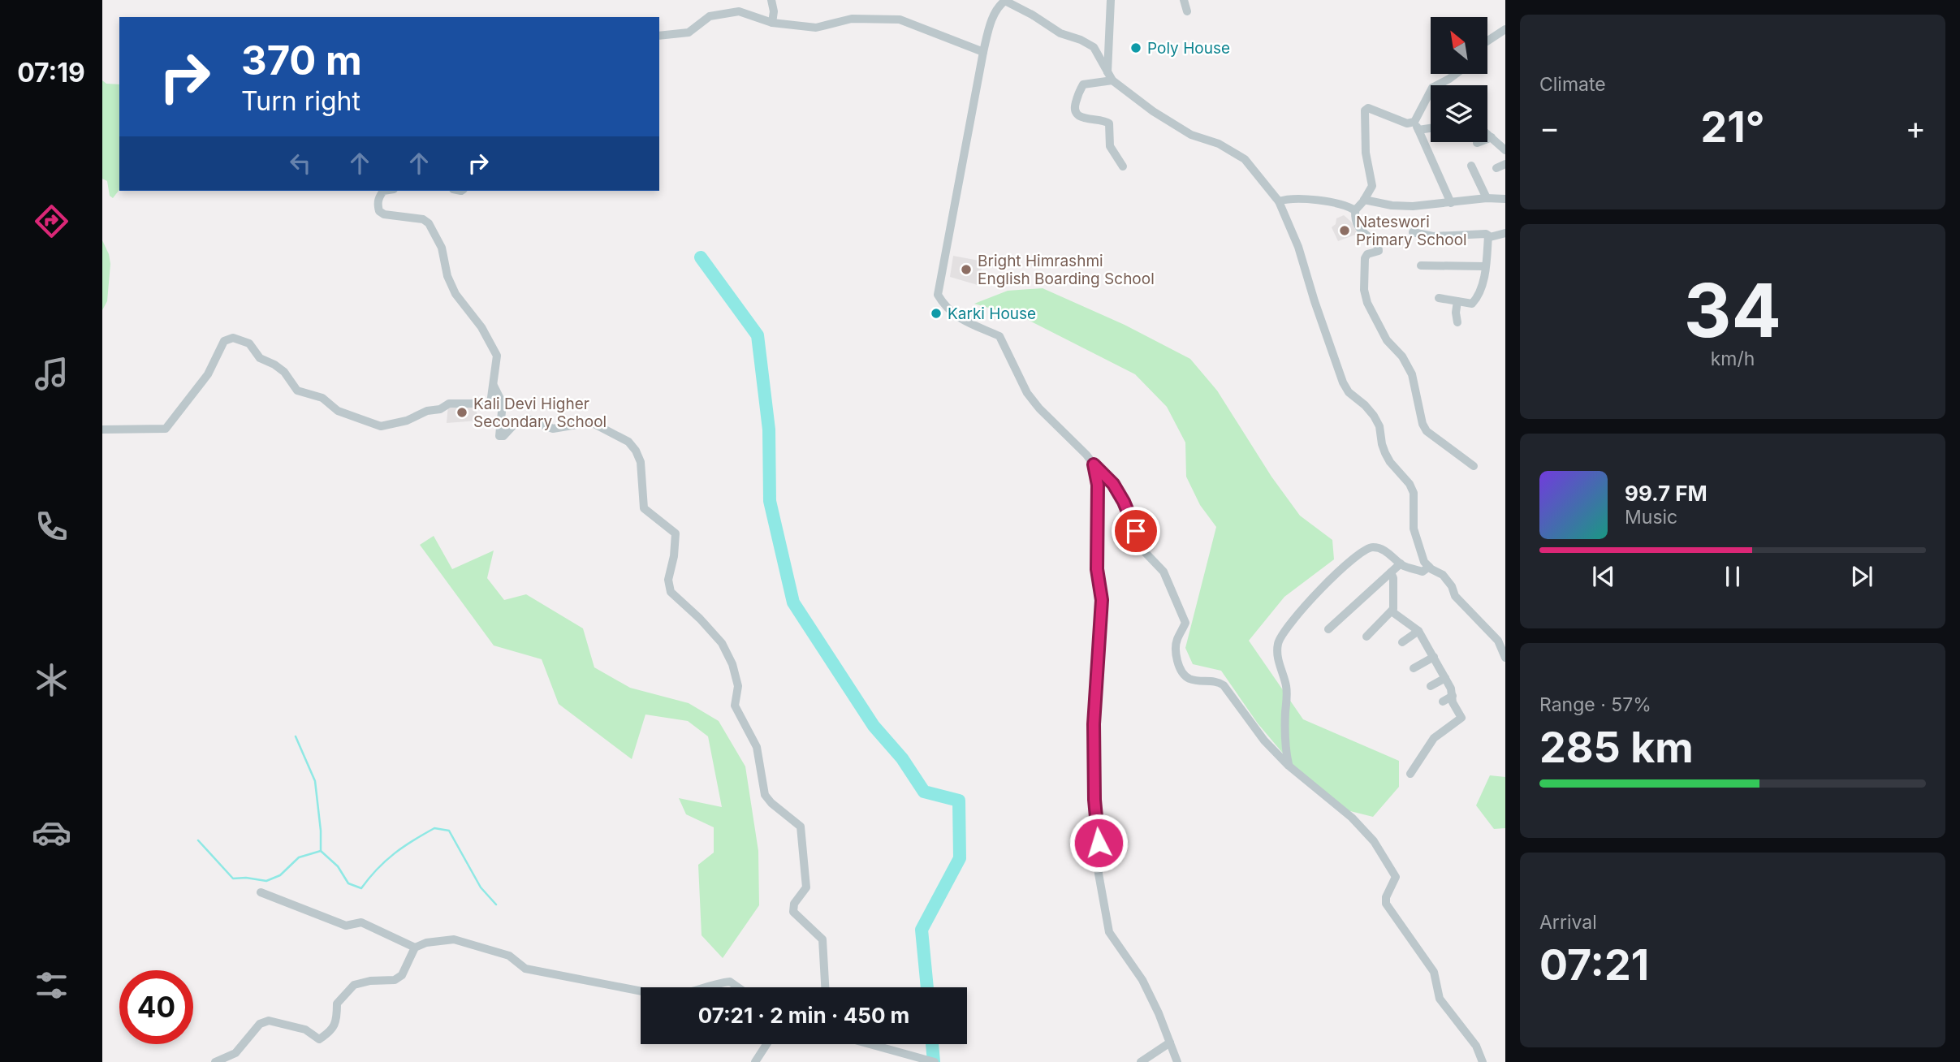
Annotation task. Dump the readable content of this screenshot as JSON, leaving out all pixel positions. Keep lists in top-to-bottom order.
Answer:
{
  "places": [
    "Poly House",
    "Nateswori Primary School",
    "Bright Himrashmi English Boarding School",
    "Karki House",
    "Kali Devi Higher Secondary School"
  ],
  "north": "top left",
  "page": {
    "tabs": "07:19",
    "tile": [
      "Climate",
      ["34", "km/h"],
      ["Range · 57%", "285 km"],
      ["Arrival", "07:21"]
    ],
    "turn": ["370 m", "Turn right"],
    "heat": ["−", "21°", "+"],
    "song": ["99.7 FM", "Music"],
    "limit": "40",
    "trip": "07:21 · 2 min · 450 m"
  }
}
